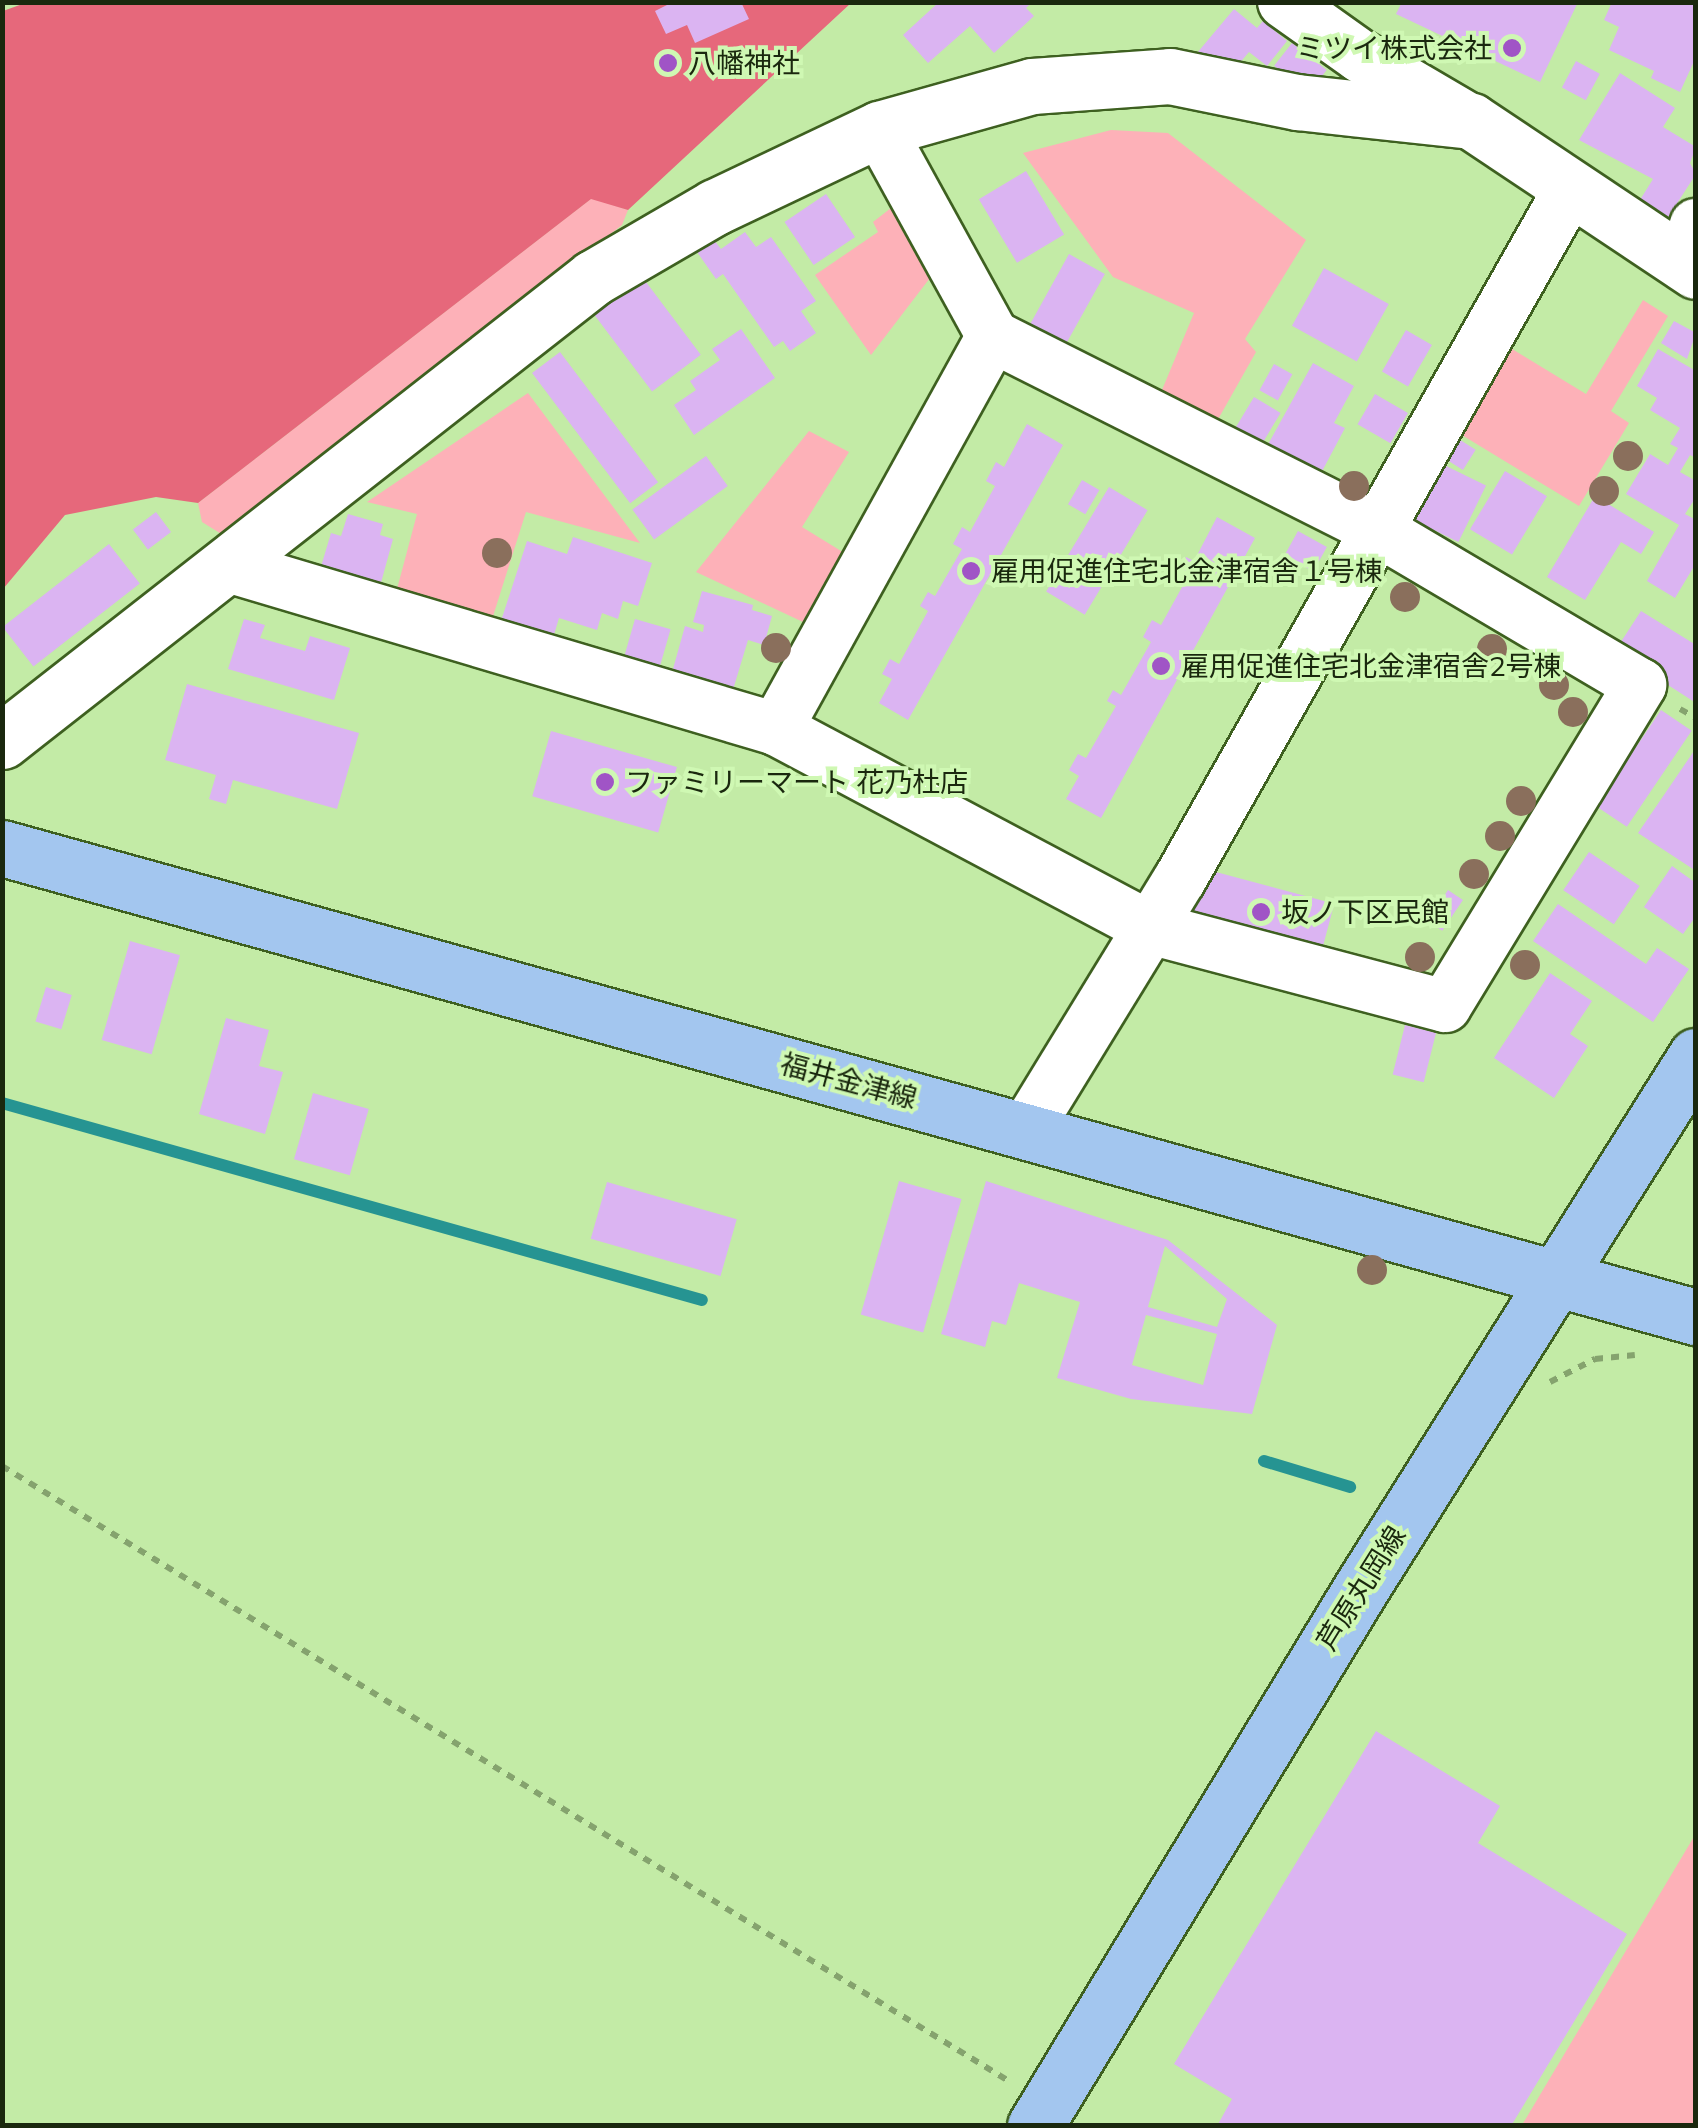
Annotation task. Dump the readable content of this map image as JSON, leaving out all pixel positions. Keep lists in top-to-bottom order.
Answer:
{
  "streets": {
    "main road": ["福井金津線", "芦原丸岡線"]
  },
  "crossings": [
    ["福井金津線", "芦原丸岡線"]
  ],
  "places": [
    "ミツイ株式会社",
    "八幡神社",
    "雇用促進住宅北金津宿舎１号棟",
    "雇用促進住宅北金津宿舎2号棟",
    "ファミリーマート 花乃杜店",
    "坂ノ下区民館"
  ]
}
